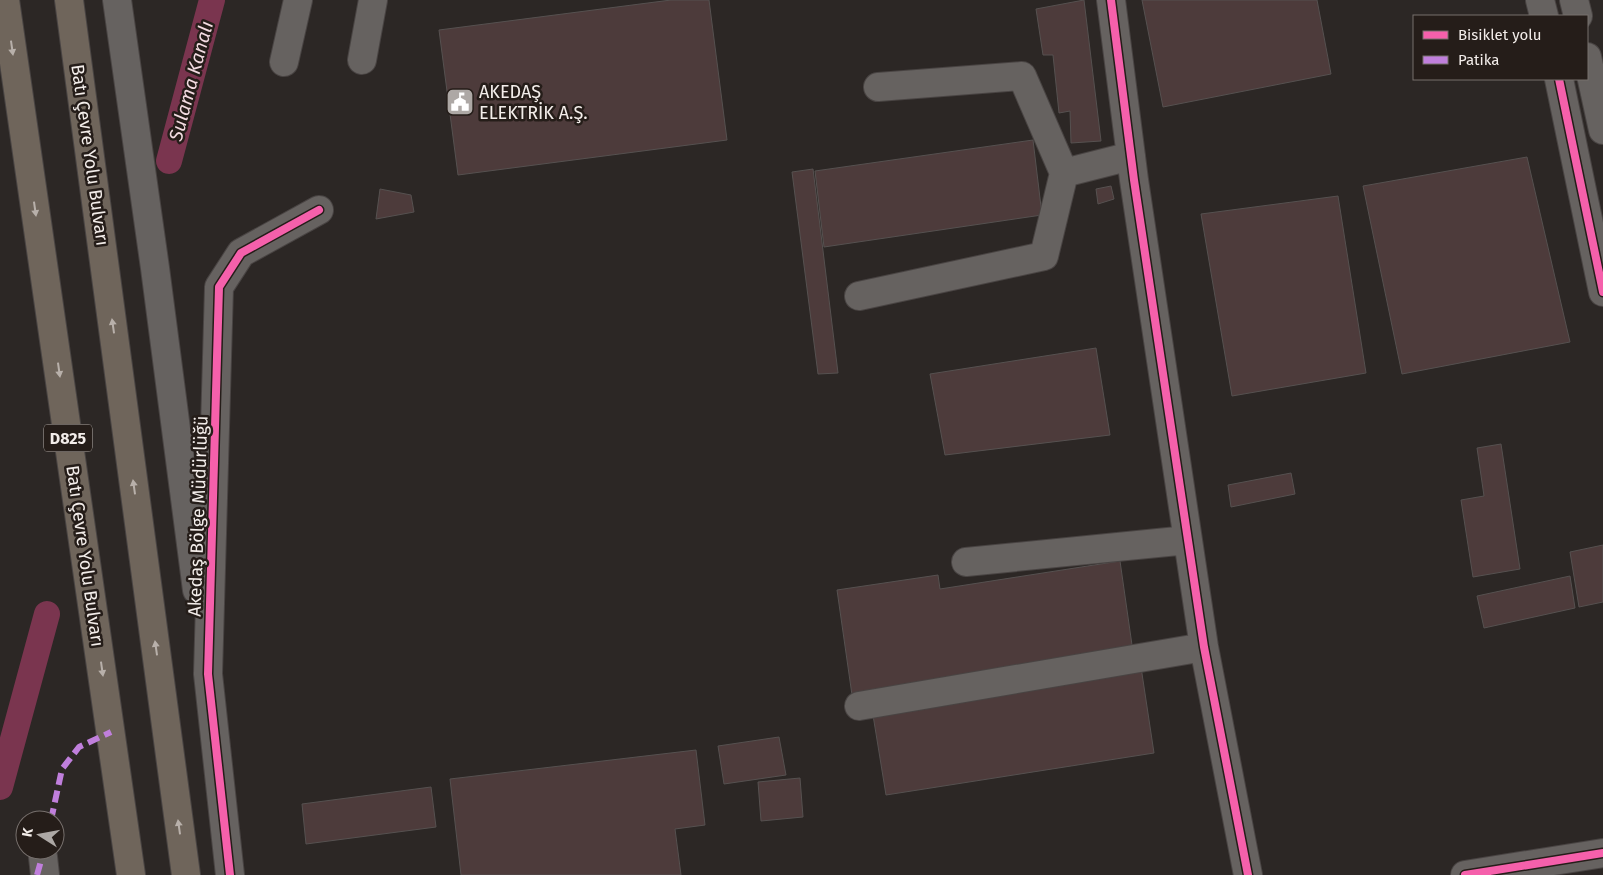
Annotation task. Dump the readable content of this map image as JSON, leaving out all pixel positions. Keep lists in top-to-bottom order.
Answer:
{
  "streets": {
    "highway": ["Batı Çevre Yolu Bulvarı", "D825"],
    "street": ["Akedaş Bölge Müdürlüğü"]
  },
  "water": ["Sulama Kanalı"],
  "places": {
    "public building": ["AKEDAŞ ELEKTRİK A.Ş."]
  },
  "legend": ["Bisiklet yolu", "Patika"],
  "north": "left"
}
